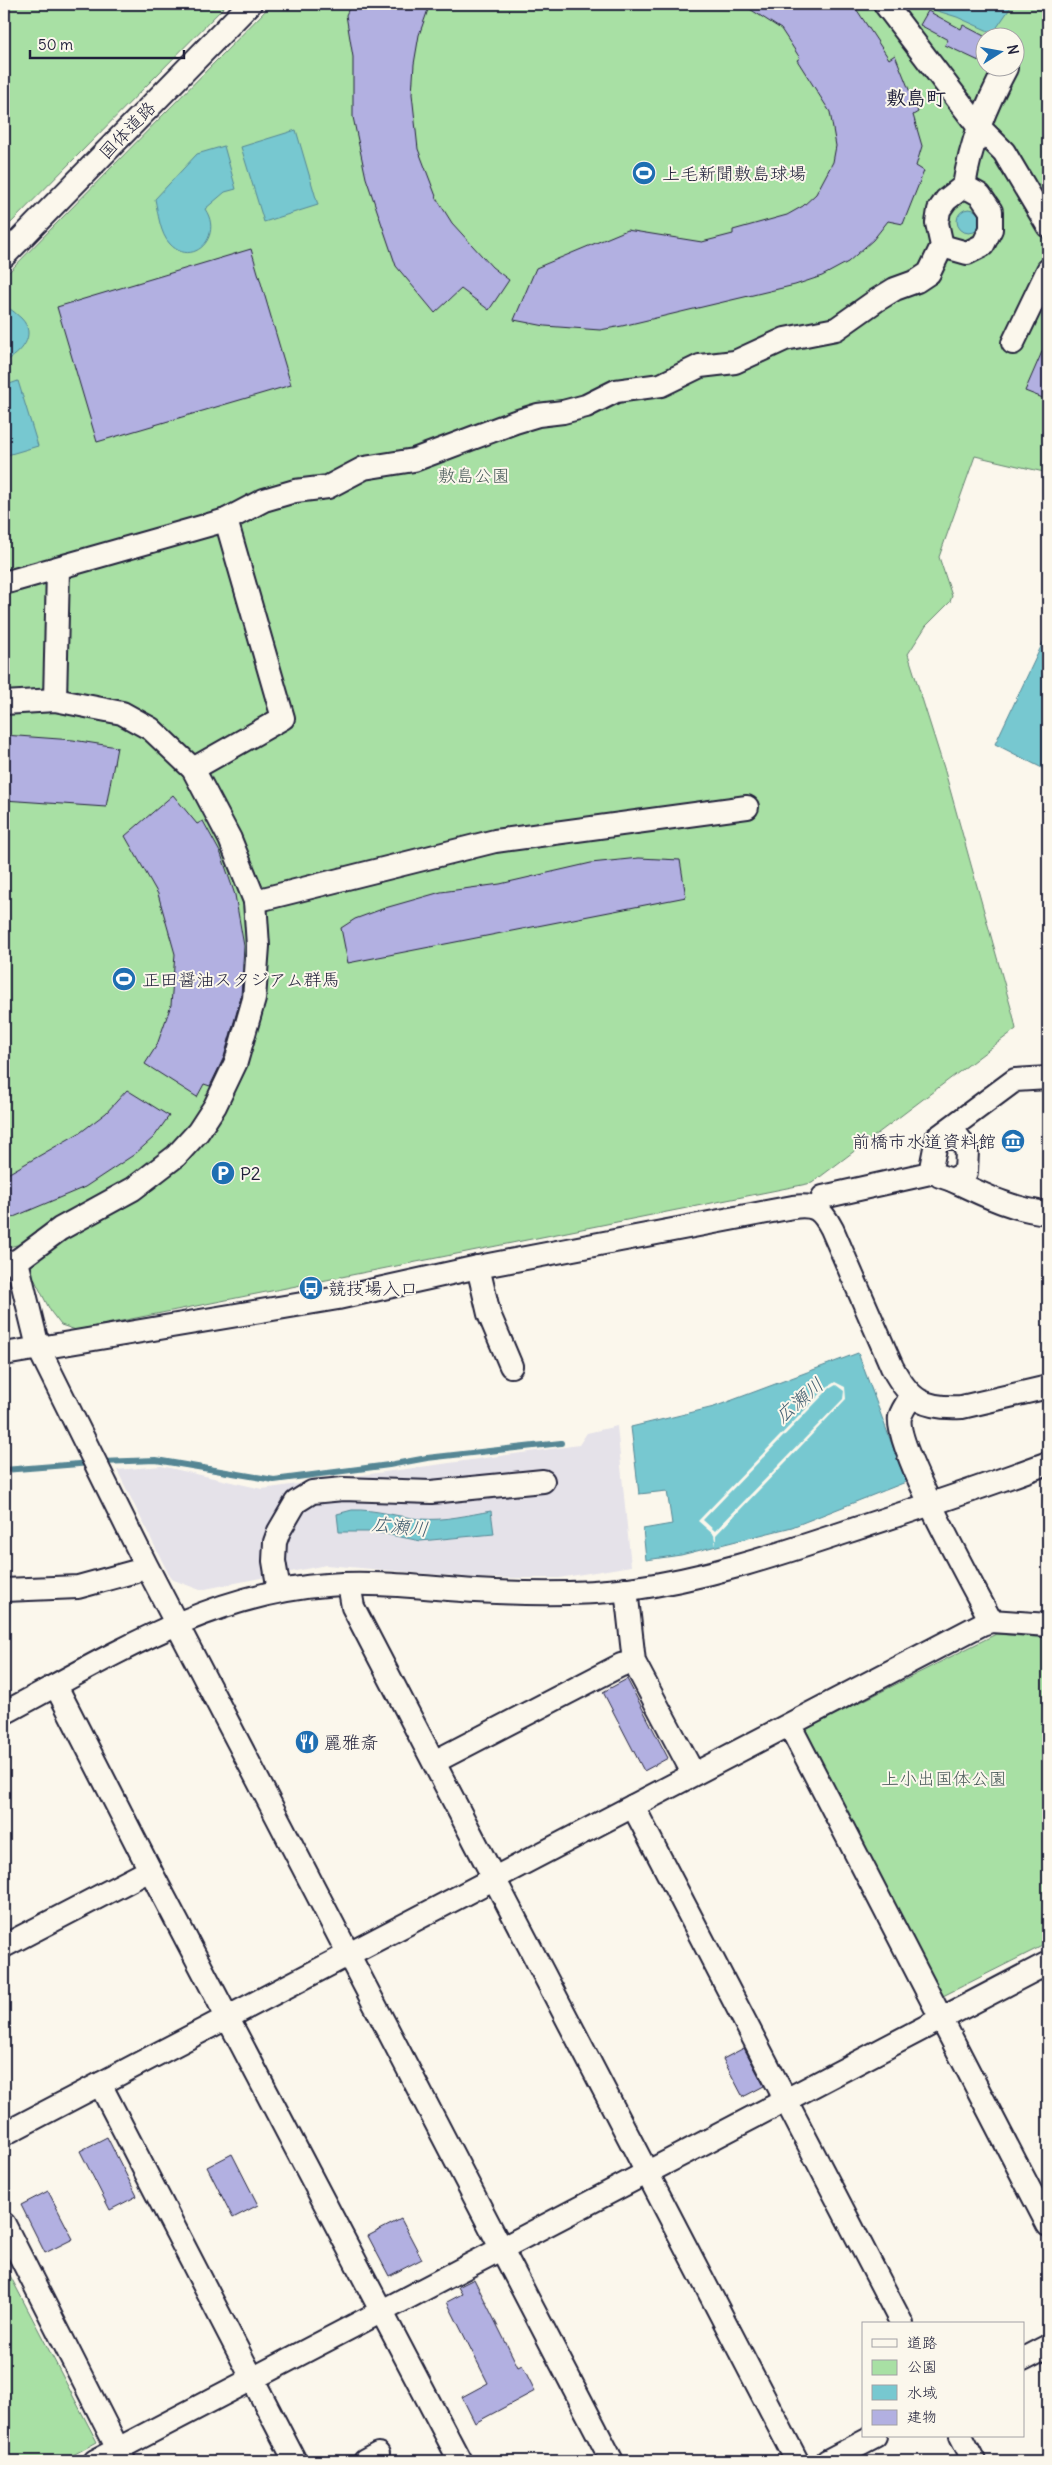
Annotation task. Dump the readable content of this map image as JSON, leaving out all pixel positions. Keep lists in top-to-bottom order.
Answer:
{
  "streets": {
    "street": ["国体道路"]
  },
  "districts": ["敷島町"],
  "water": ["広瀬川"],
  "parks": ["敷島公園", "上小出国体公園"],
  "places": {
    "sports": ["上毛新聞敷島球場", "正田醤油スタジアム群馬"],
    "museum": ["前橋市水道資料館"],
    "parking": ["P2"],
    "bus stop": ["競技場入口"],
    "restaurant": ["麗雅斎"]
  },
  "legend": [
    "道路",
    "公園",
    "水域",
    "建物"
  ],
  "scale_bar": "50 m",
  "north": "right"
}
